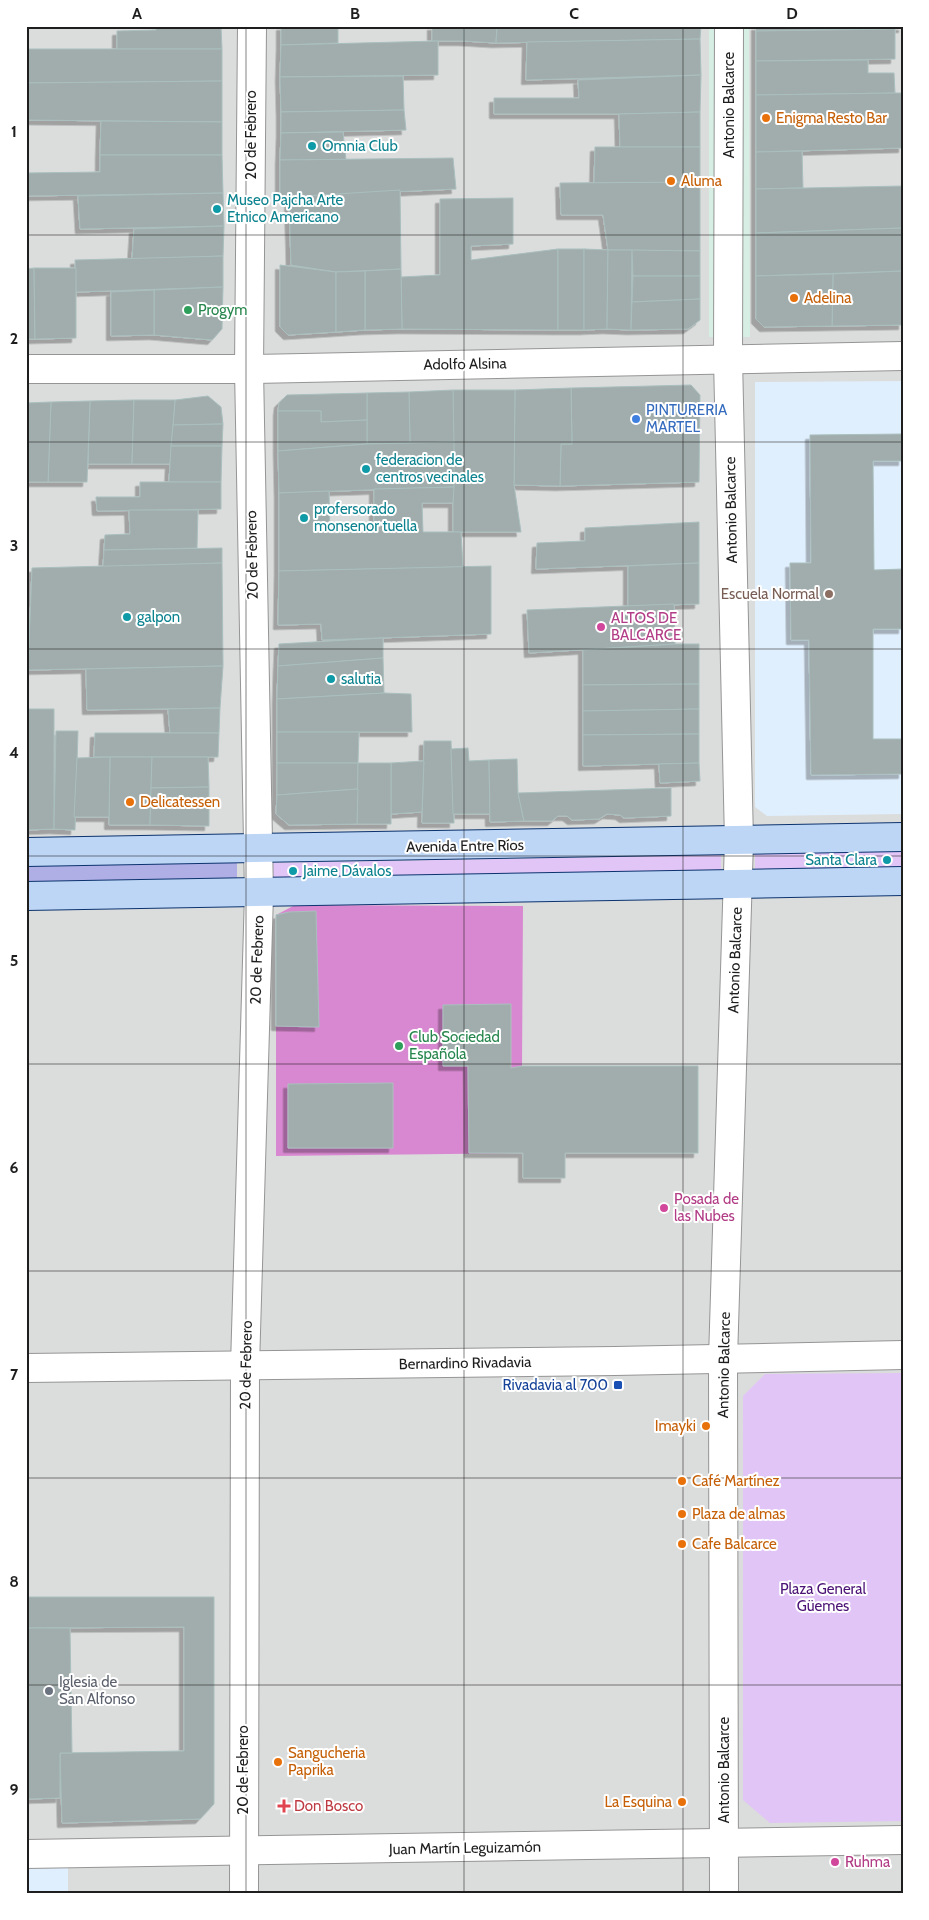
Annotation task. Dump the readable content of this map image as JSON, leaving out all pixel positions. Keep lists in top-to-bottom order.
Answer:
{
  "streets": {
    "main road": ["Avenida Entre Ríos"],
    "street": [
      "Antonio Balcarce",
      "20 de Febrero",
      "Adolfo Alsina",
      "Bernardino Rivadavia",
      "Juan Martín Leguizamón"
    ]
  },
  "crossings": [
    ["Antonio Balcarce", "Adolfo Alsina"],
    ["Antonio Balcarce", "Avenida Entre Ríos"],
    ["Antonio Balcarce", "Bernardino Rivadavia"],
    ["Antonio Balcarce", "Juan Martín Leguizamón"],
    ["20 de Febrero", "Adolfo Alsina"],
    ["20 de Febrero", "Avenida Entre Ríos"],
    ["20 de Febrero", "Bernardino Rivadavia"],
    ["20 de Febrero", "Juan Martín Leguizamón"]
  ],
  "parks": ["Plaza General Güemes"],
  "places": {
    "other": [
      "Enigma Resto Bar",
      "Omnia Club",
      "Aluma",
      "Museo Pajcha Arte Etnico Americano",
      "Adelina",
      "Progym",
      "PINTURERIA MARTEL",
      "federacion de centros vecinales",
      "profersorado monsenor tuella",
      "Escuela Normal",
      "galpon",
      "ALTOS DE BALCARCE",
      "salutia",
      "Delicatessen",
      "Santa Clara",
      "Jaime Dávalos",
      "Club Sociedad Española",
      "Posada de las Nubes",
      "Imayki",
      "Café Martínez",
      "Plaza de almas",
      "Cafe Balcarce",
      "Iglesia de San Alfonso",
      "Sangucheria Paprika",
      "La Esquina",
      "Ruhma"
    ],
    "transit": ["Rivadavia al 700"],
    "health": ["Don Bosco"]
  },
  "grid": {
    "columns": [
      "A",
      "B",
      "C",
      "D"
    ],
    "rows": [
      "1",
      "2",
      "3",
      "4",
      "5",
      "6",
      "7",
      "8",
      "9"
    ]
  }
}
